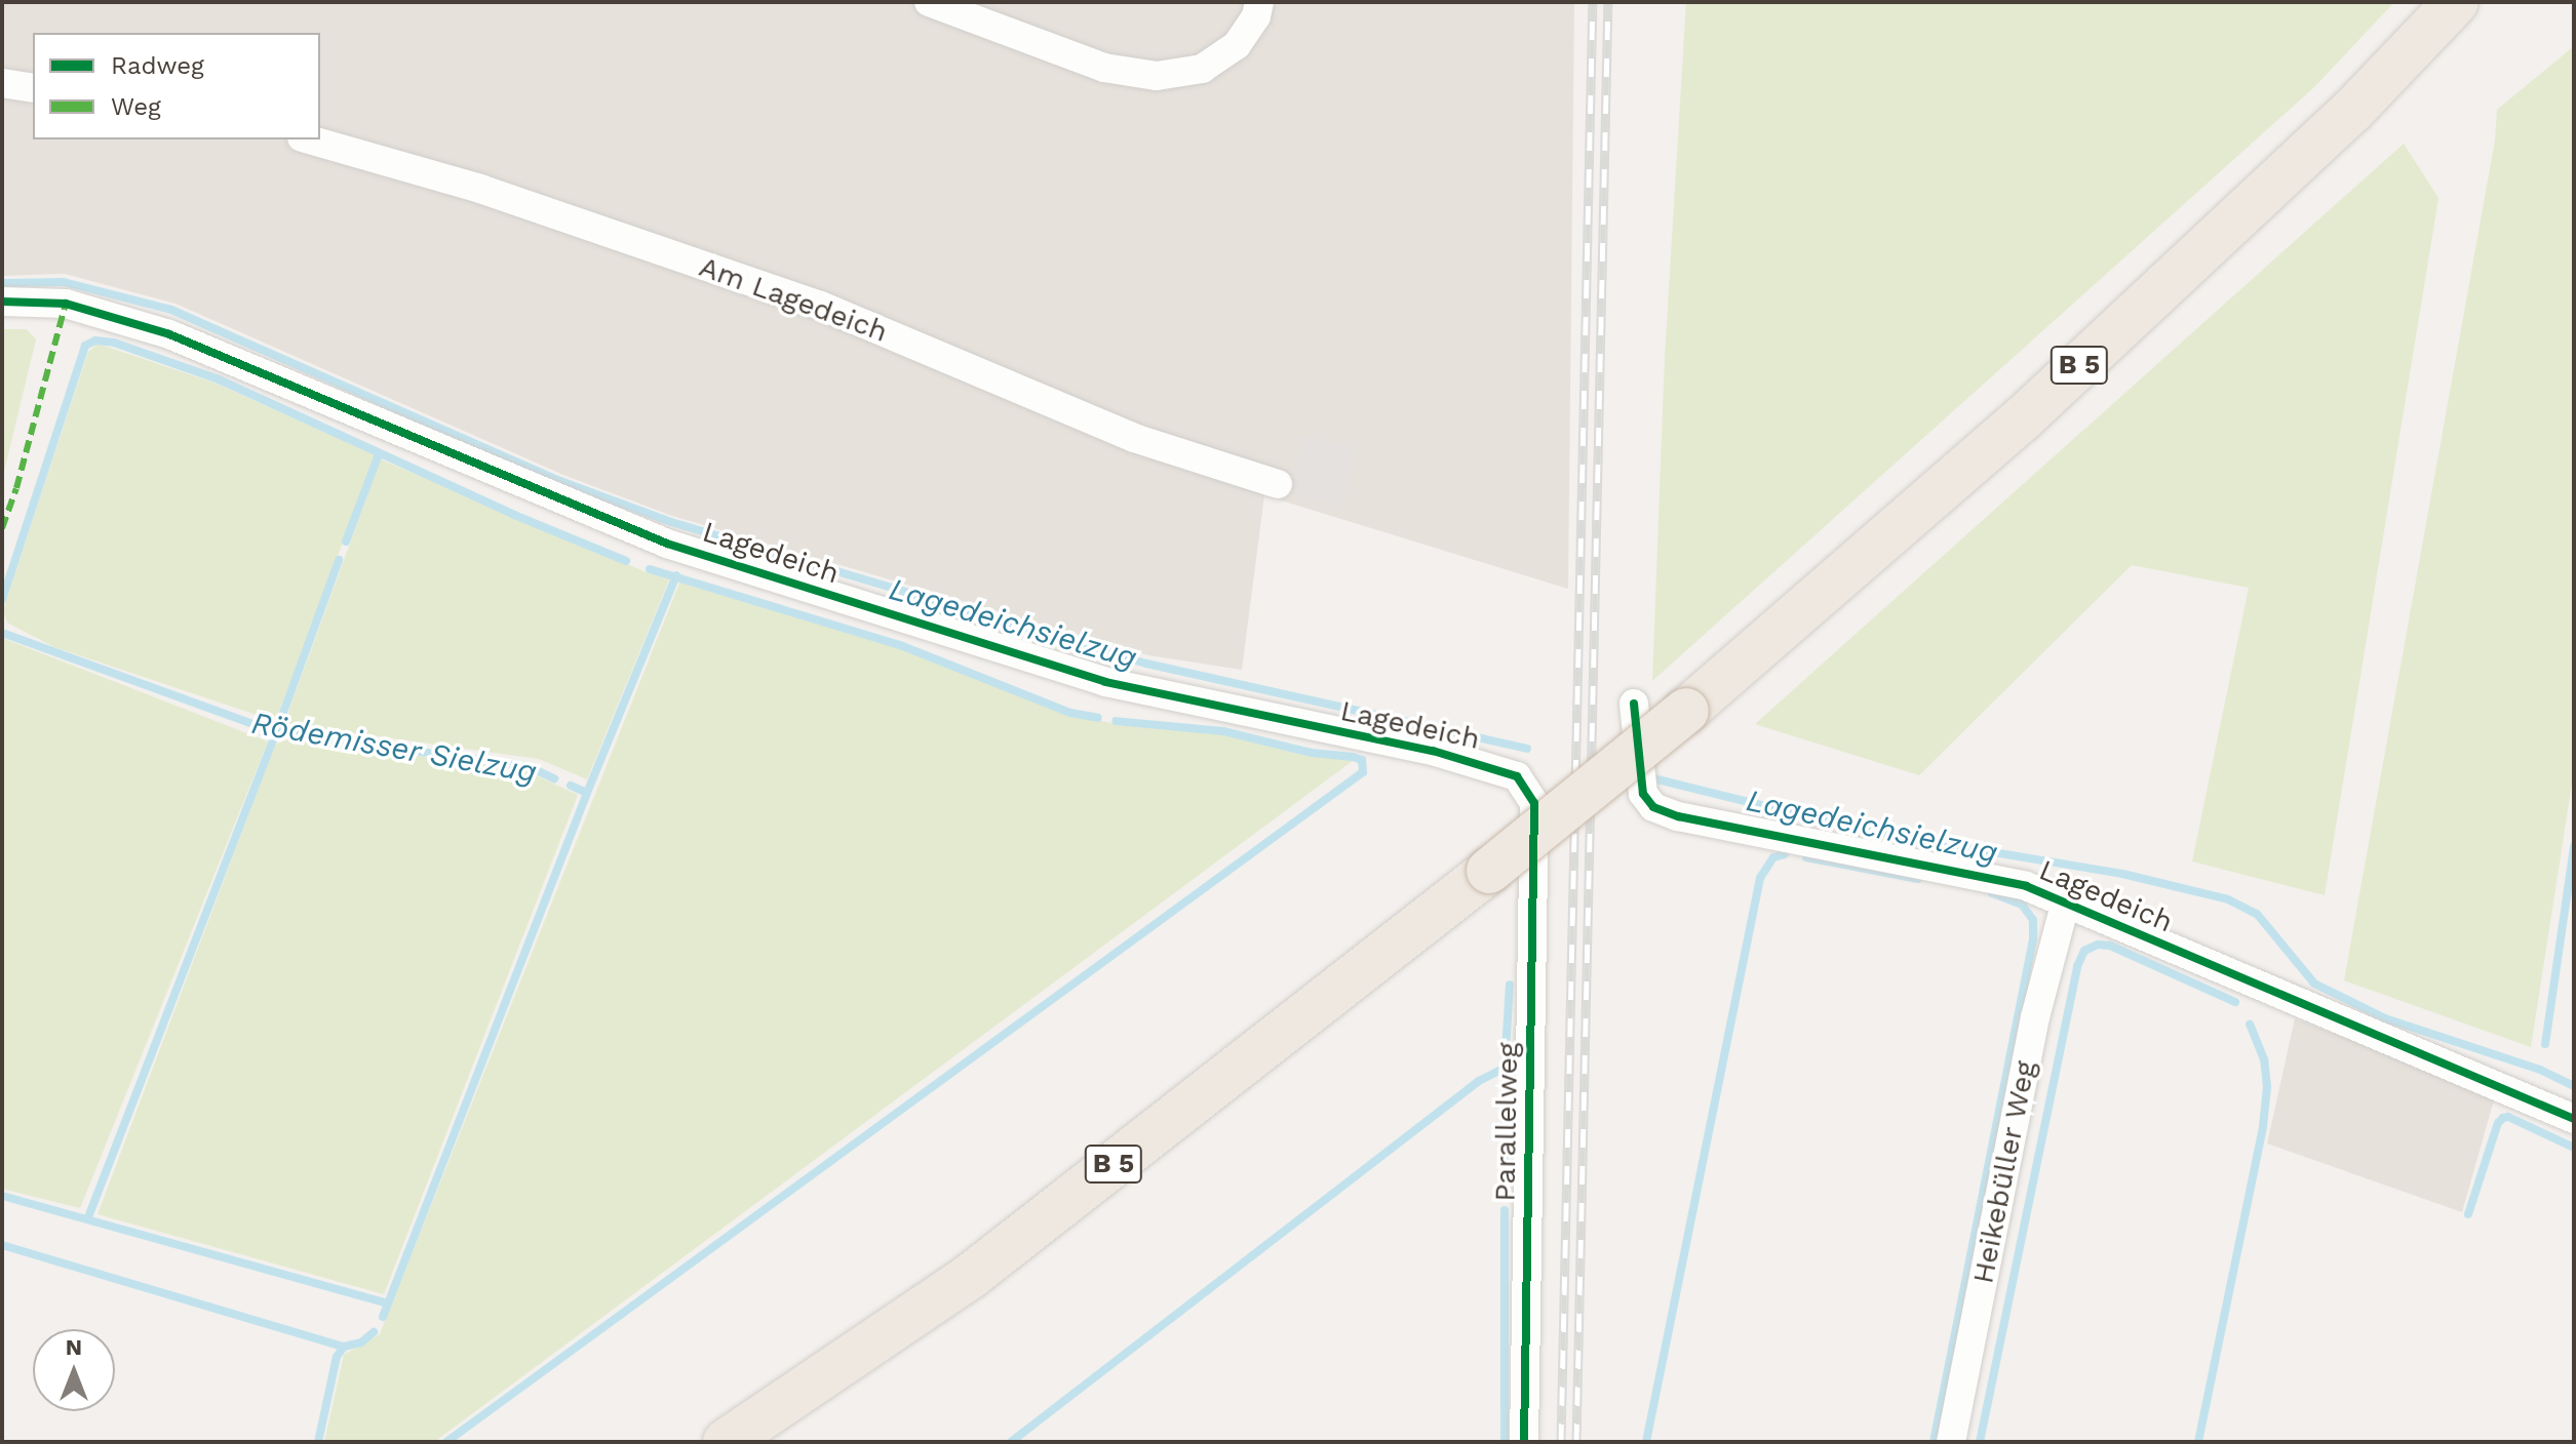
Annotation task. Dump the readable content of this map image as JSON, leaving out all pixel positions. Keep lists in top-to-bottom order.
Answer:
{
  "streets": {
    "highway": ["B 5"],
    "street": [
      "Am Lagedeich",
      "Lagedeich",
      "Parallelweg",
      "Heikebüller Weg"
    ]
  },
  "crossings": [
    ["Lagedeich", "Parallelweg"],
    ["Lagedeich", "Heikebüller Weg"]
  ],
  "water": ["Lagedeichsielzug", "Rödemisser Sielzug"],
  "legend": ["Radweg", "Weg"],
  "north": "top"
}
